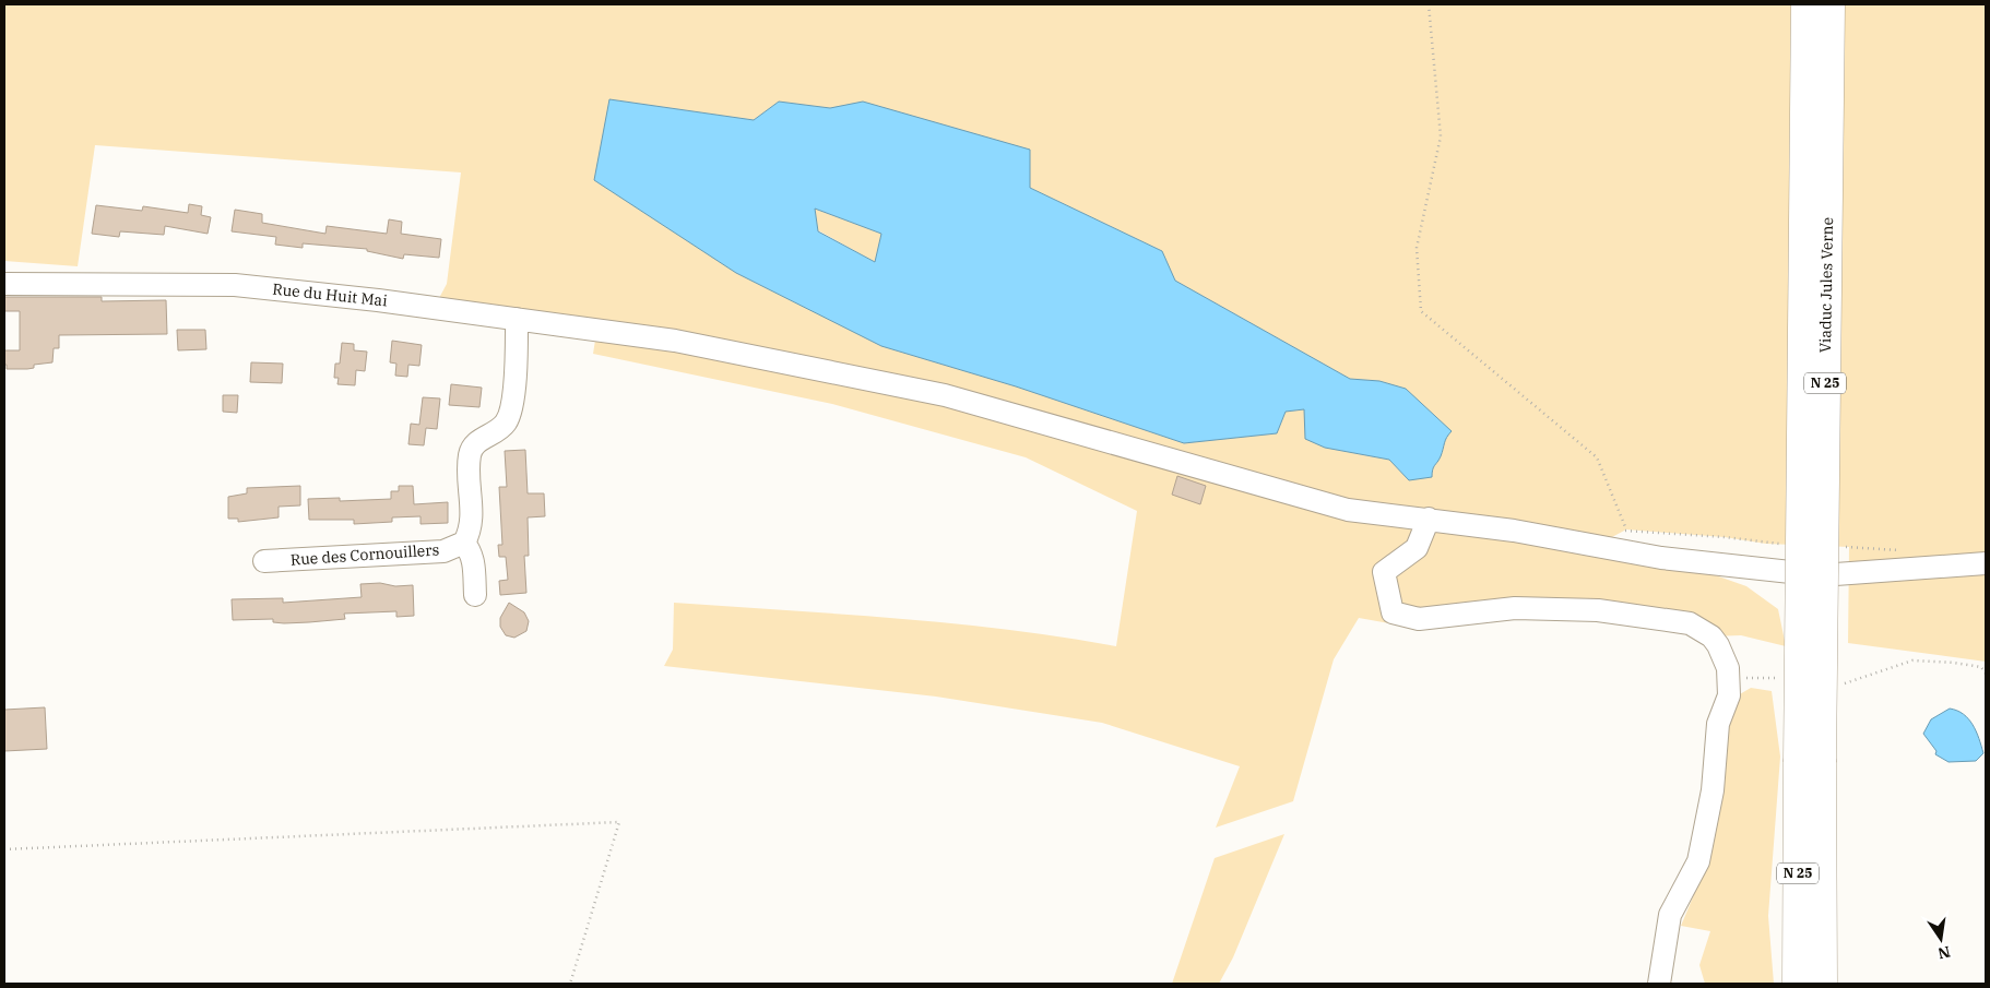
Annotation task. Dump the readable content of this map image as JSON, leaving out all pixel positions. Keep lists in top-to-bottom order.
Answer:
{
  "streets": {
    "highway": ["Viaduc Jules Verne", "N 25"],
    "street": ["Rue du Huit Mai", "Rue des Cornouillers"]
  },
  "crossings": [
    ["Viaduc Jules Verne", "N 25"]
  ],
  "north": "bottom"
}
